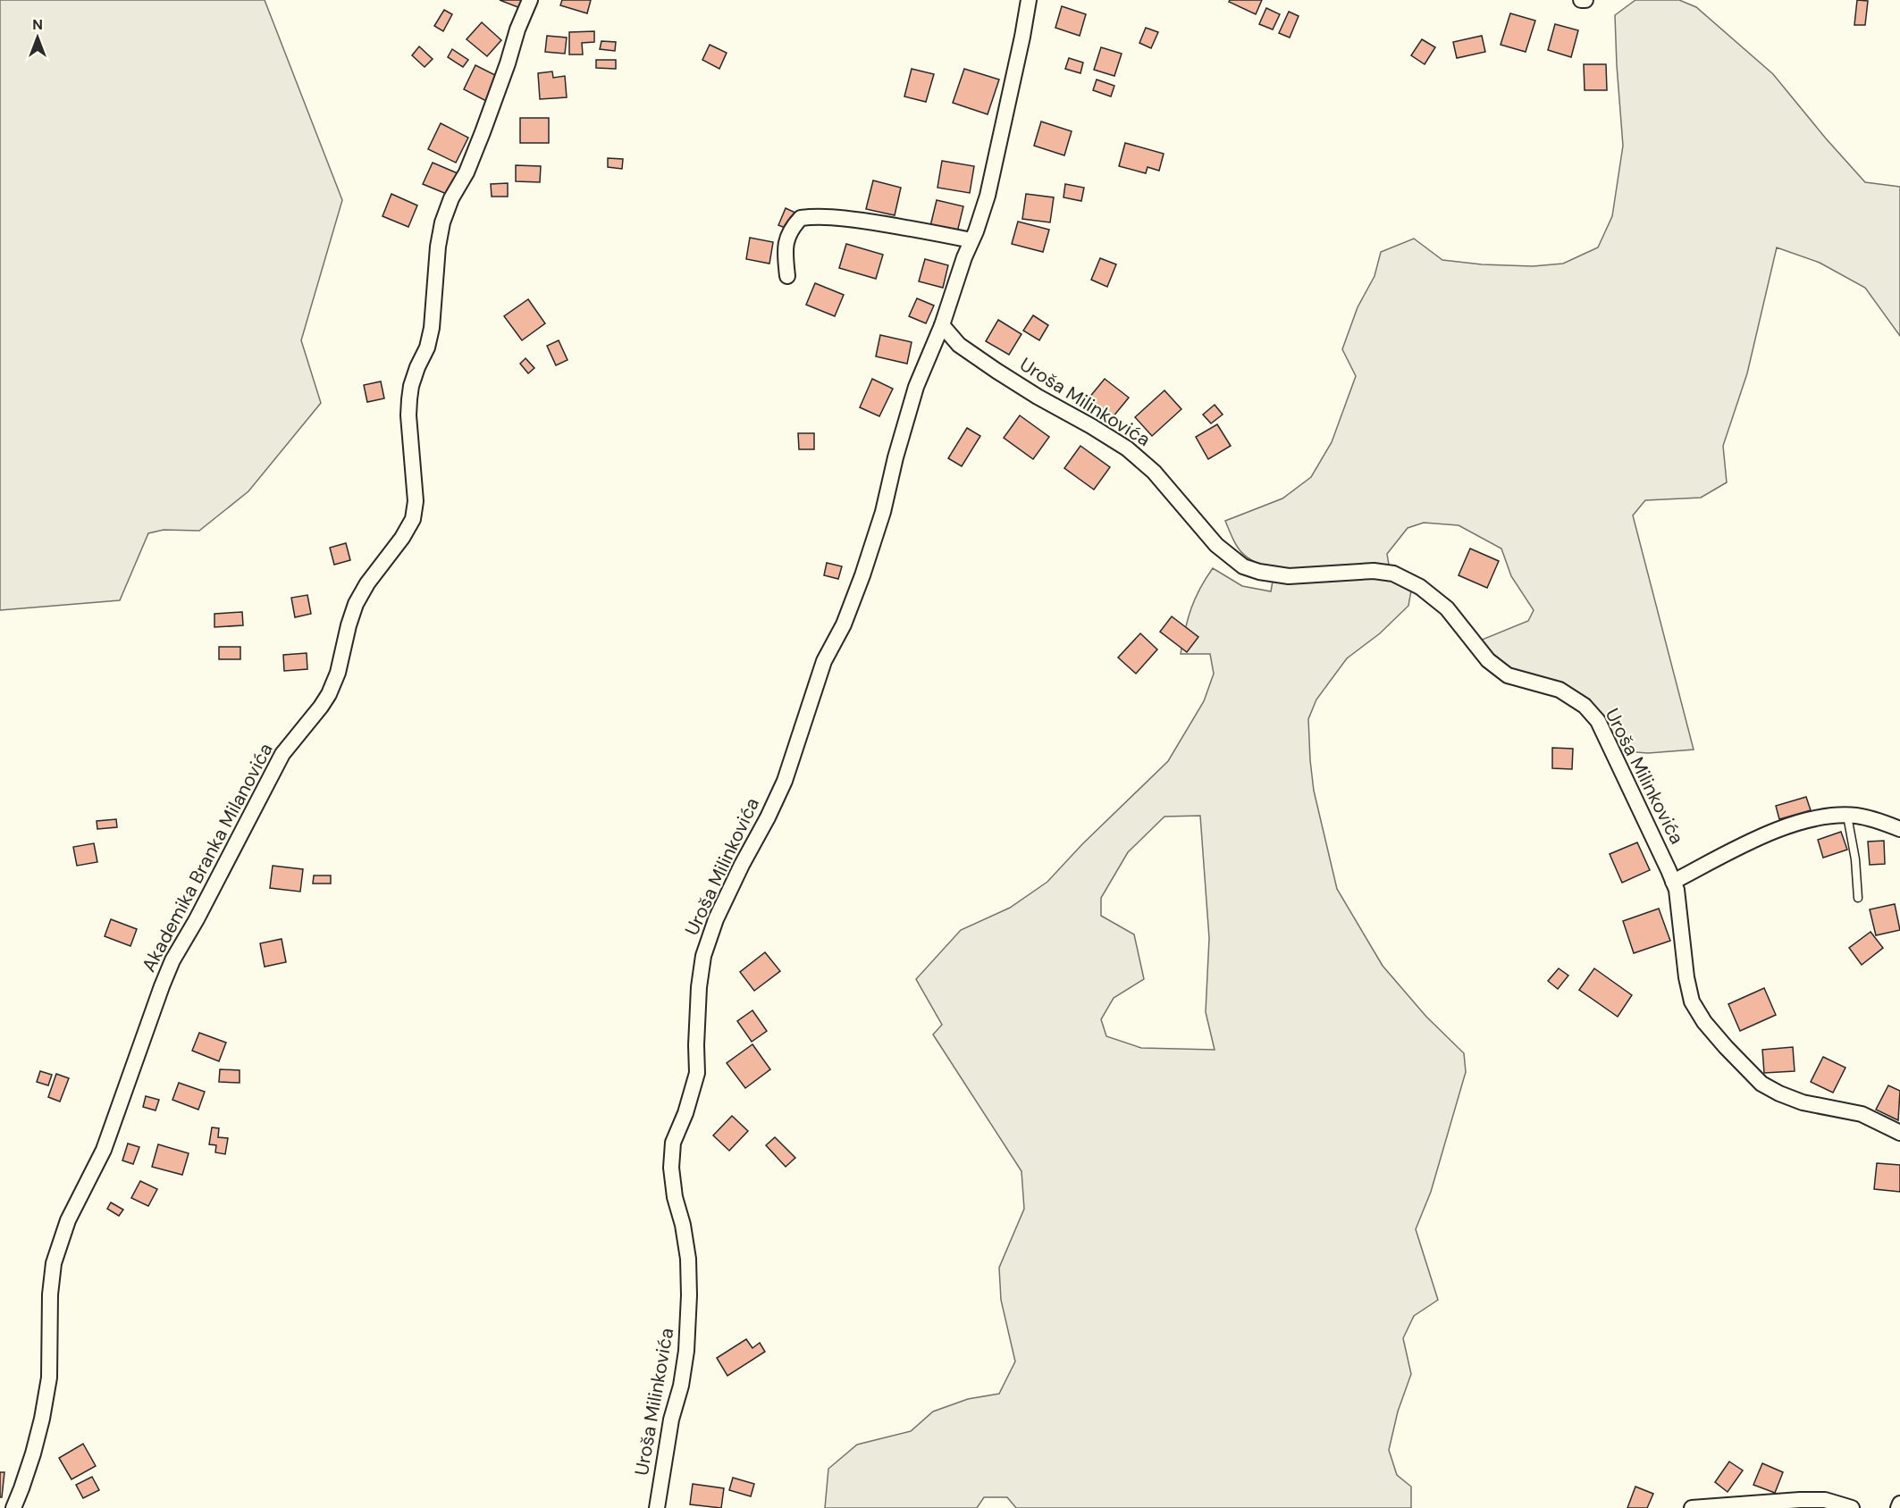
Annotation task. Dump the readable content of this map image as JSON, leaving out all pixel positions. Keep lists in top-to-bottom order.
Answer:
{
  "streets": {
    "street": ["Uroša Milinkovića", "Akademika Branka Milanovića"]
  },
  "north": "top"
}
